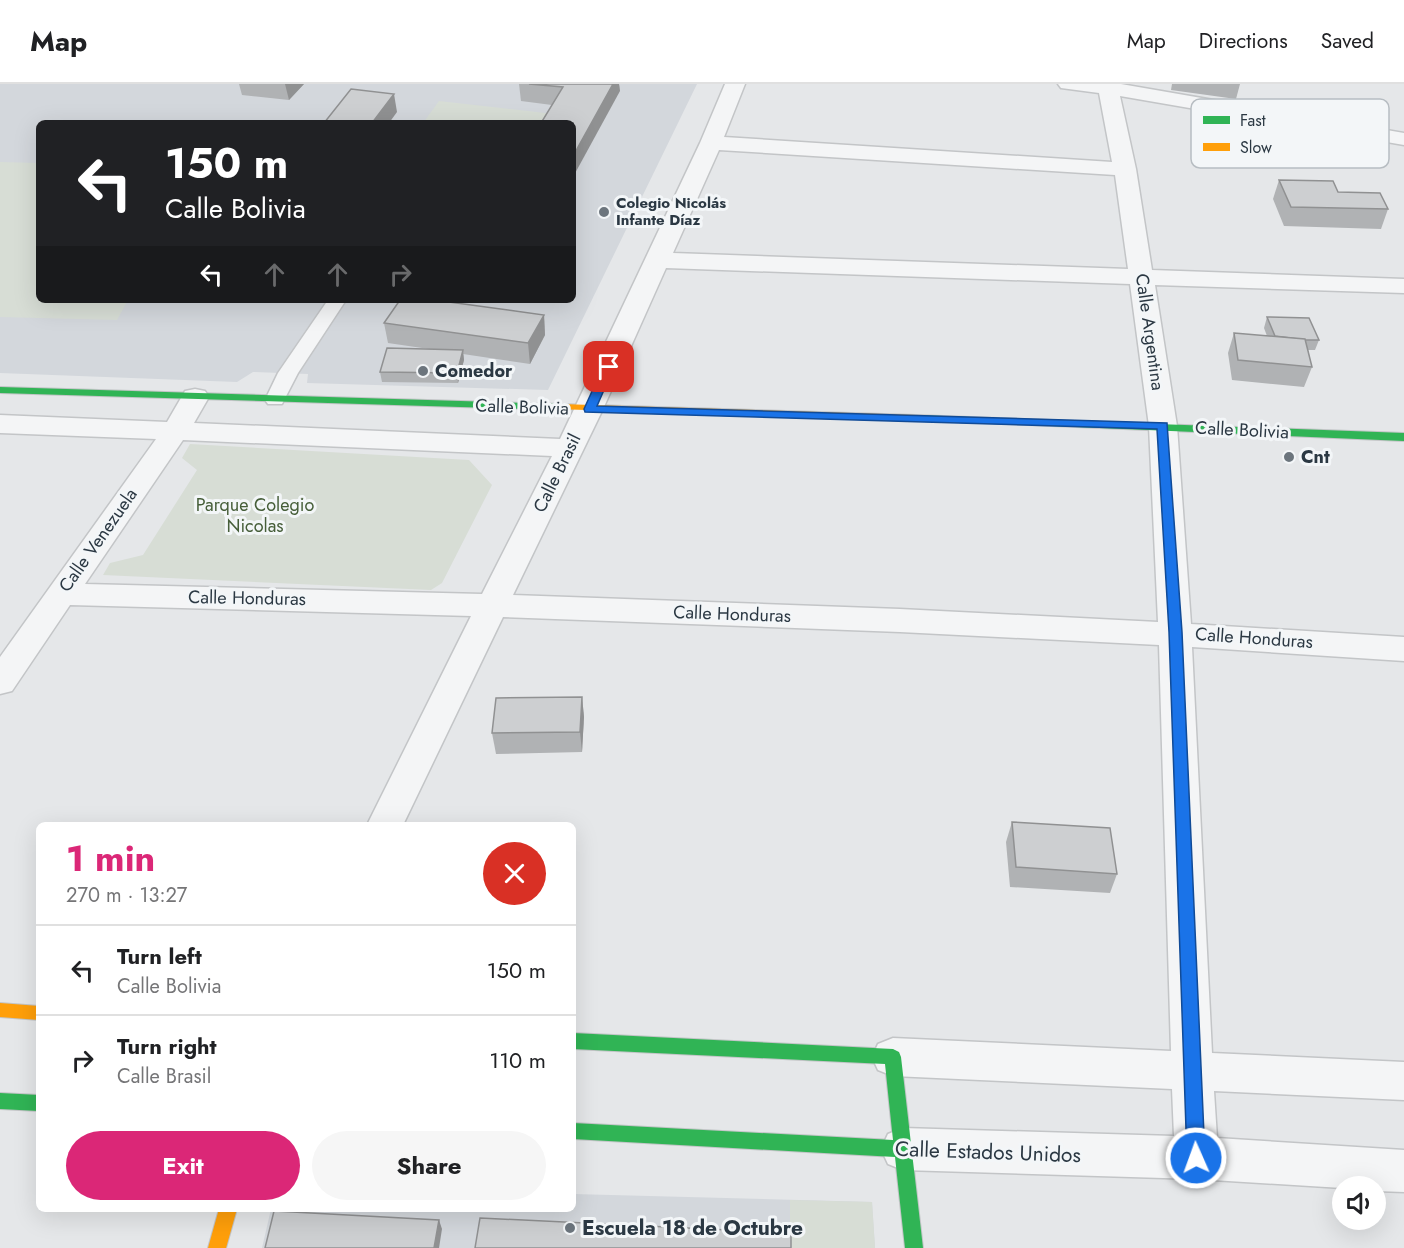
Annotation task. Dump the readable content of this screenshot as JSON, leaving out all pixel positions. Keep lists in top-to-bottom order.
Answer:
{
  "streets": {
    "street": [
      "Calle Argentina",
      "Calle Bolivia",
      "Calle Brasil",
      "Calle Venezuela",
      "Calle Honduras",
      "Calle Estados Unidos"
    ]
  },
  "crossings": [
    ["Calle Argentina", "Calle Bolivia"],
    ["Calle Argentina", "Calle Honduras"],
    ["Calle Argentina", "Calle Estados Unidos"],
    ["Calle Bolivia", "Calle Brasil"],
    ["Calle Bolivia", "Calle Venezuela"],
    ["Calle Brasil", "Calle Honduras"],
    ["Calle Venezuela", "Calle Honduras"]
  ],
  "parks": ["Parque Colegio Nicolas"],
  "places": [
    "Colegio Nicolás Infante Díaz",
    "Comedor",
    "Cnt",
    "Escuela 18 de Octubre"
  ],
  "legend": ["Fast", "Slow"],
  "page": {
    "header": "Map",
    "nav": ["Map", "Directions", "Saved"],
    "turn": ["150 m", "Calle Bolivia"],
    "heading": ["1 min", "270 m · 13:27"],
    "list": [
      {
        "name": "Turn left",
        "note": "Calle Bolivia",
        "value": "150 m"
      },
      {
        "name": "Turn right",
        "note": "Calle Brasil",
        "value": "110 m"
      }
    ],
    "buttons": ["Exit", "Share"]
  }
}
